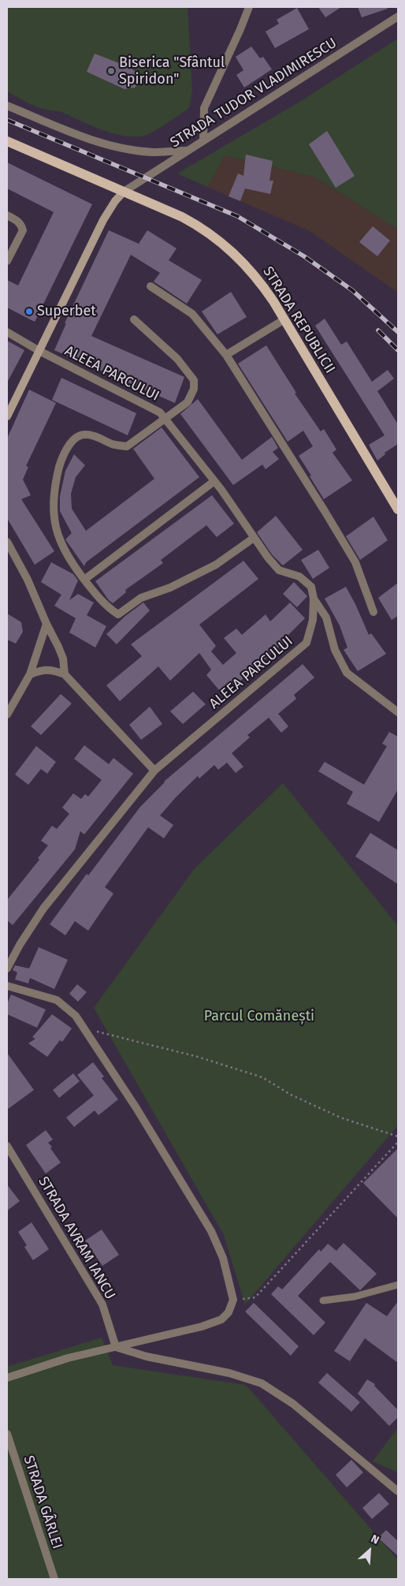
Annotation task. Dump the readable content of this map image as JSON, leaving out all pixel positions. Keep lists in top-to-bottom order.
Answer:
{
  "streets": {
    "main road": ["STRADA REPUBLICII"],
    "street": [
      "STRADA TUDOR VLADIMIRESCU",
      "ALEEA PARCULUI",
      "STRADA AVRAM IANCU",
      "STRADA GÂRLEI"
    ]
  },
  "crossings": [
    ["STRADA TUDOR VLADIMIRESCU", "STRADA REPUBLICII"]
  ],
  "parks": ["Parcul Comănești"],
  "places": ["Biserica \"Sfântul Spiridon\"", "Superbet"],
  "north": "top right"
}
